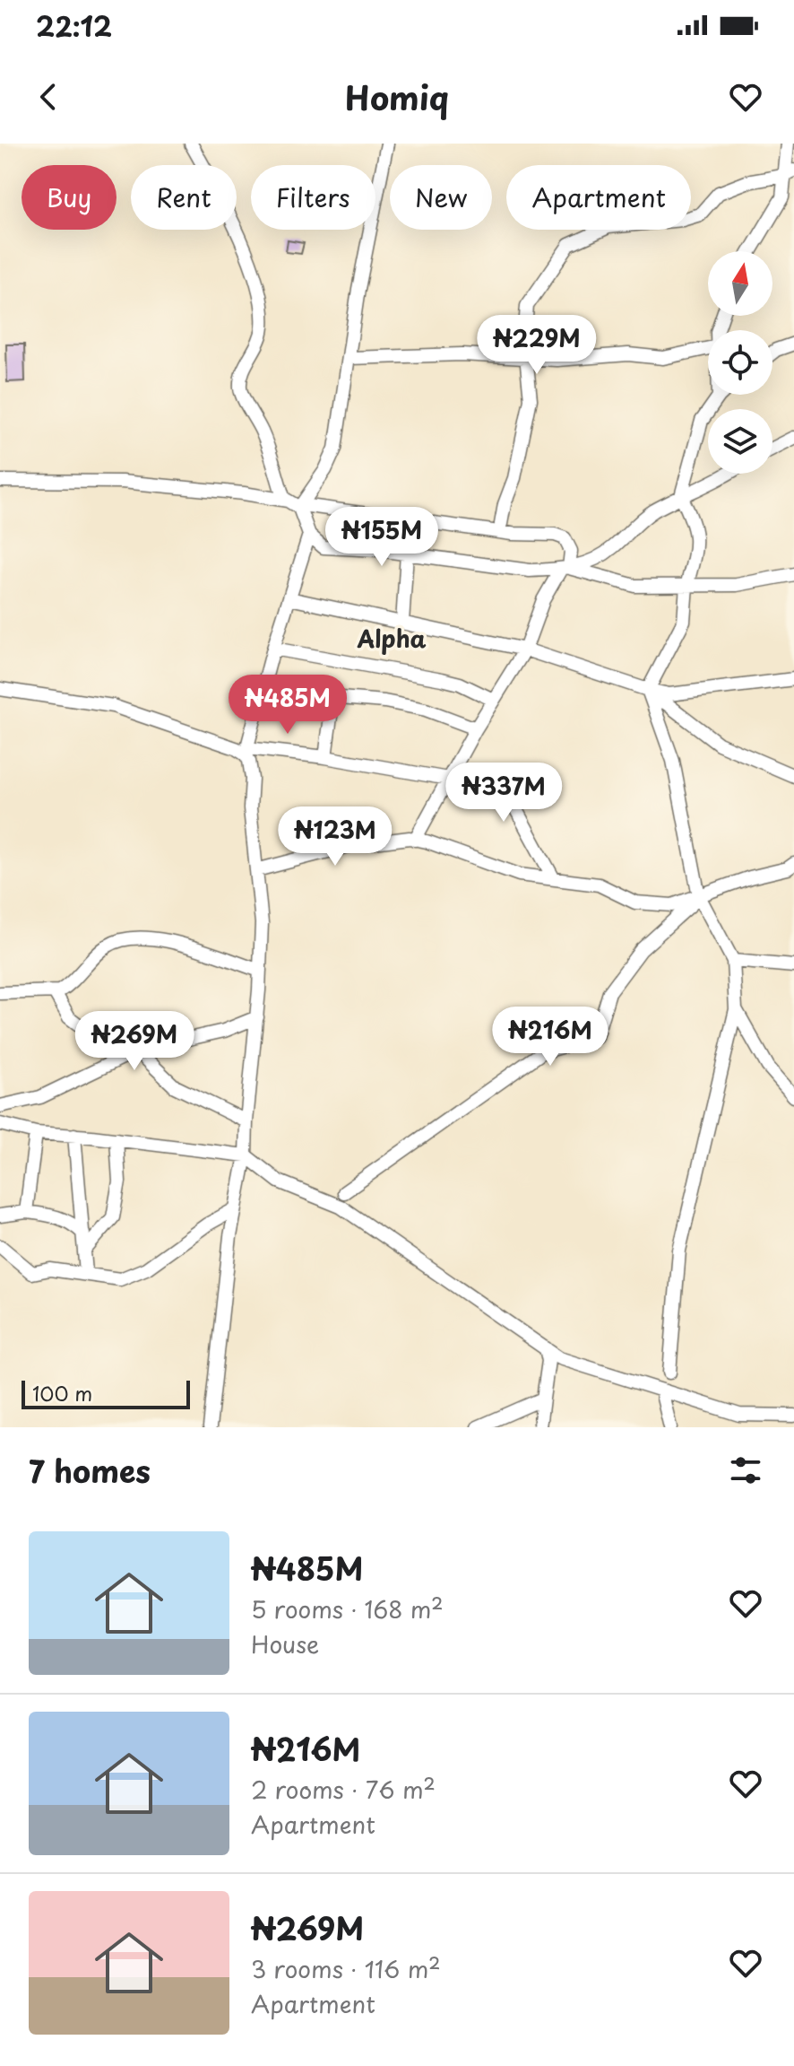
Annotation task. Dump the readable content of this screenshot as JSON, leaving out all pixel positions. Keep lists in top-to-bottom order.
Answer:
{
  "districts": ["Alpha"],
  "scale_bar": "100 m",
  "north": "top",
  "page": {
    "status": "22:12",
    "header": "Homiq",
    "chip": [
      "Buy",
      "Rent",
      "Filters",
      "New",
      "Apartment"
    ],
    "price": [
      "₦229M",
      "₦155M",
      "₦485M",
      "₦337M",
      "₦123M",
      "₦216M",
      "₦269M"
    ],
    "scale": "100 m",
    "heading": "7 homes",
    "list": [
      {
        "name": "₦485M",
        "note": "5 rooms · 168 m² · House"
      },
      {
        "name": "₦216M",
        "note": "2 rooms · 76 m² · Apartment"
      },
      {
        "name": "₦269M",
        "note": "3 rooms · 116 m² · Apartment"
      }
    ]
  }
}
